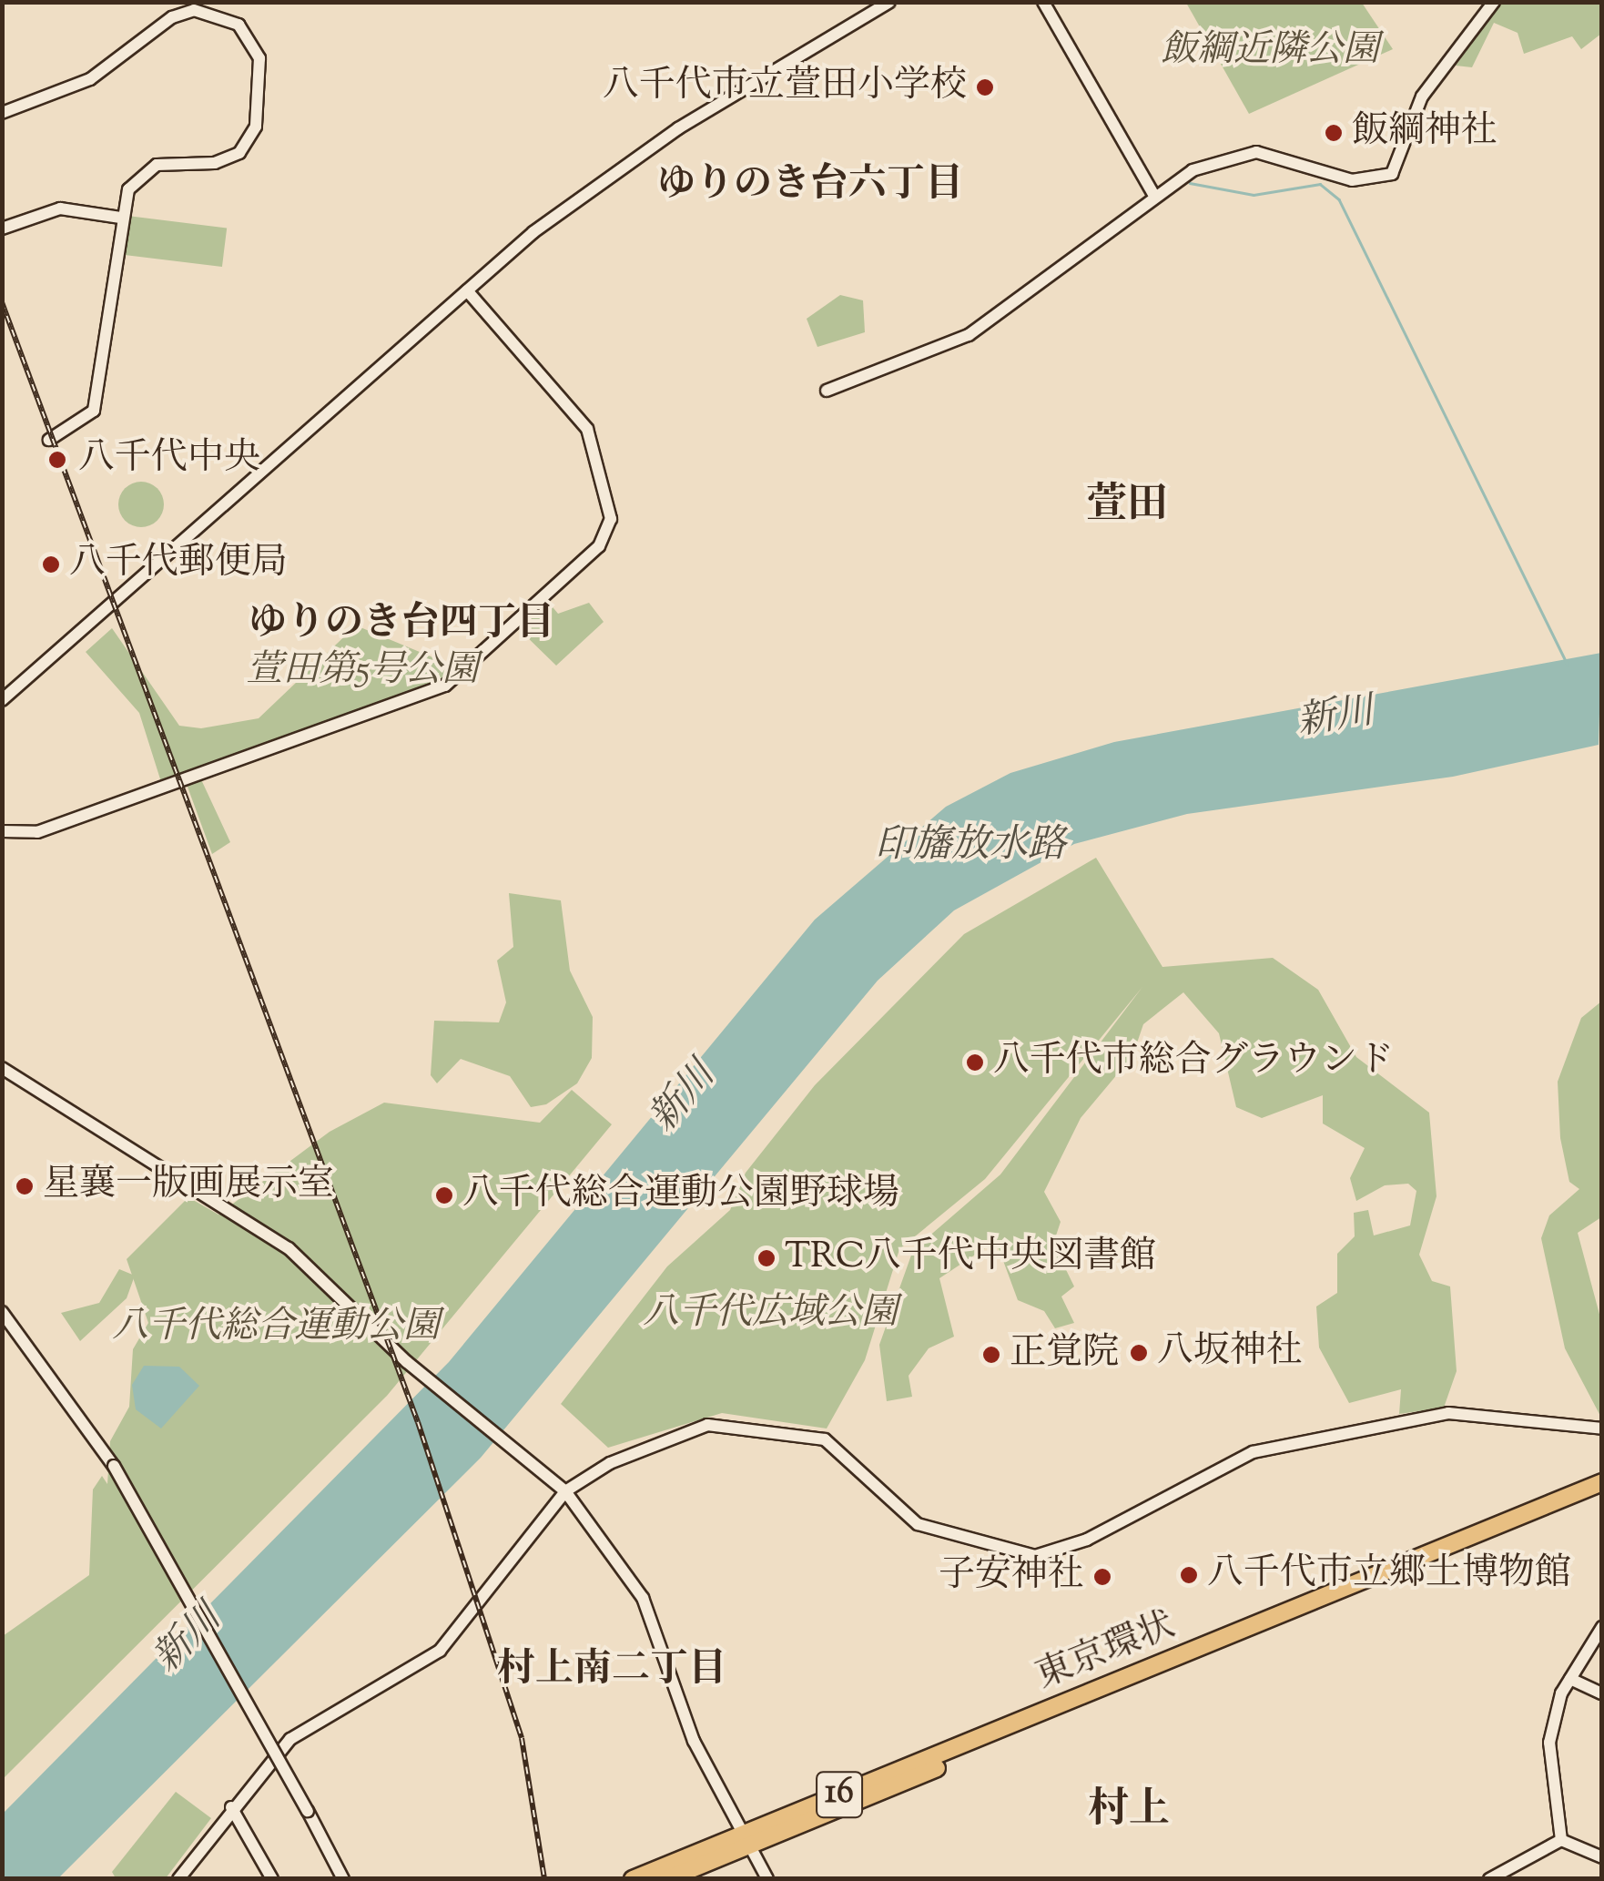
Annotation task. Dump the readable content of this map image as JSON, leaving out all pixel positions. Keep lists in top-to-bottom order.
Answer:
{
  "streets": {
    "highway": ["東京環状", "16"]
  },
  "districts": [
    "ゆりのき台六丁目",
    "萱田",
    "ゆりのき台四丁目",
    "村上南二丁目",
    "村上"
  ],
  "water": ["新川", "印旛放水路"],
  "parks": [
    "飯綱近隣公園",
    "萱田第5号公園",
    "八千代広域公園",
    "八千代総合運動公園"
  ],
  "places": [
    "八千代市立萱田小学校",
    "飯綱神社",
    "八千代中央",
    "八千代郵便局",
    "八千代市総合グラウンド",
    "星襄一版画展示室",
    "八千代総合運動公園野球場",
    "TRC八千代中央図書館",
    "八坂神社",
    "正覚院",
    "八千代市立郷土博物館",
    "子安神社"
  ]
}
